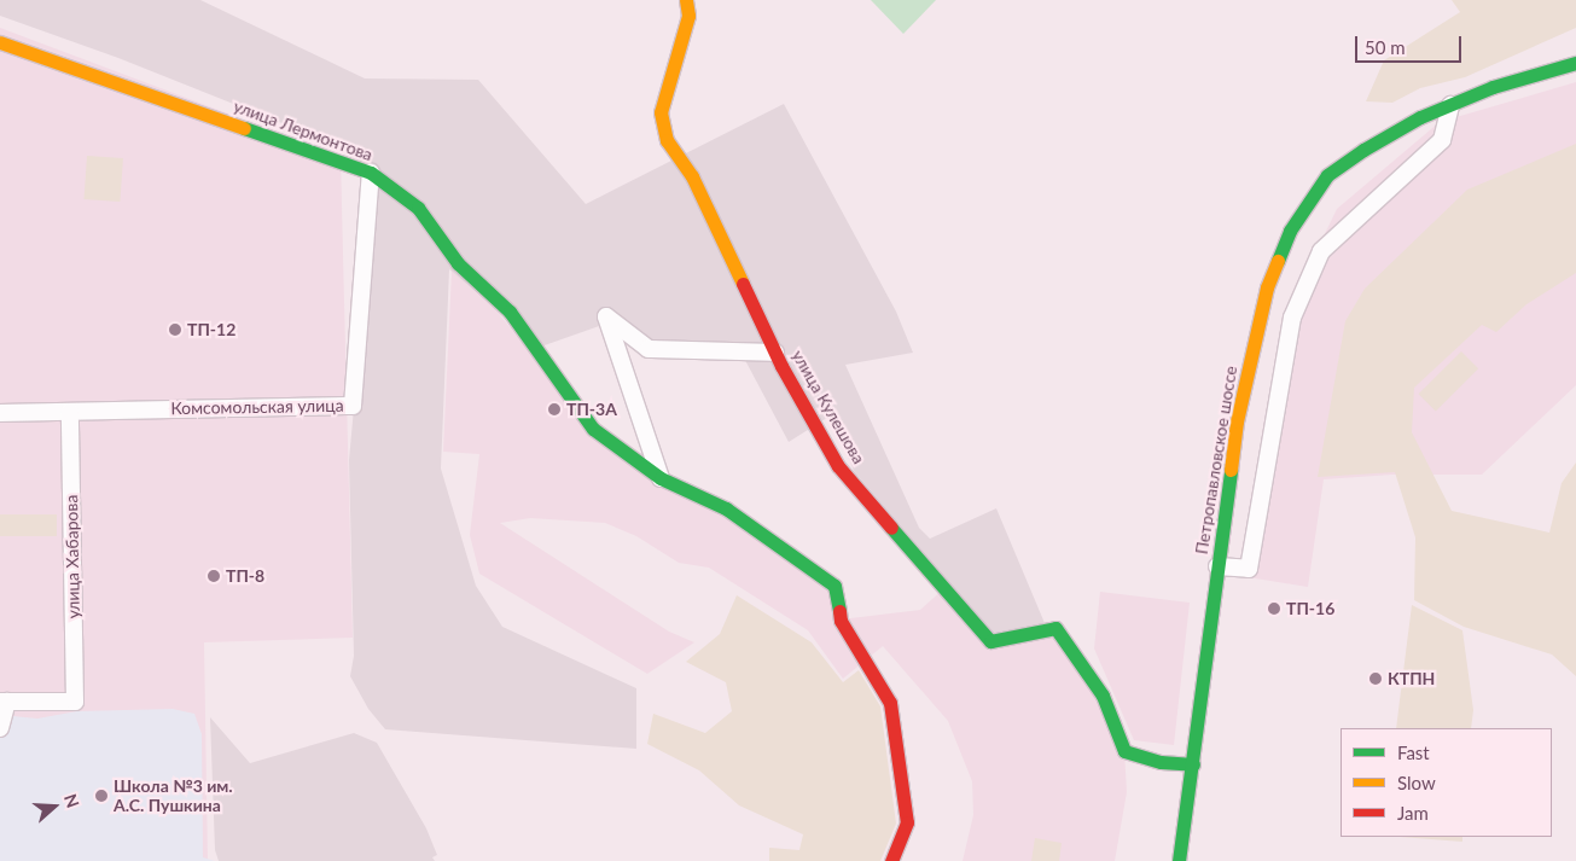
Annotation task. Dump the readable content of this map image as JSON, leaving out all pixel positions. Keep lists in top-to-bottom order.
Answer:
{
  "streets": {
    "street": [
      "улица Лермонтова",
      "Комсомольская улица",
      "улица Кулешова",
      "Петропавловское шоссе",
      "улица Хабарова"
    ]
  },
  "crossings": [
    ["улица Лермонтова", "Комсомольская улица"],
    ["Комсомольская улица", "улица Хабарова"],
    ["улица Кулешова", "Петропавловское шоссе"]
  ],
  "places": [
    "ТП-12",
    "ТП-3А",
    "ТП-8",
    "ТП-16",
    "КТПН",
    "Школа №3 им. А.С. Пушкина"
  ],
  "legend": ["Fast", "Slow", "Jam"],
  "scale_bar": "50 m",
  "north": "right"
}
